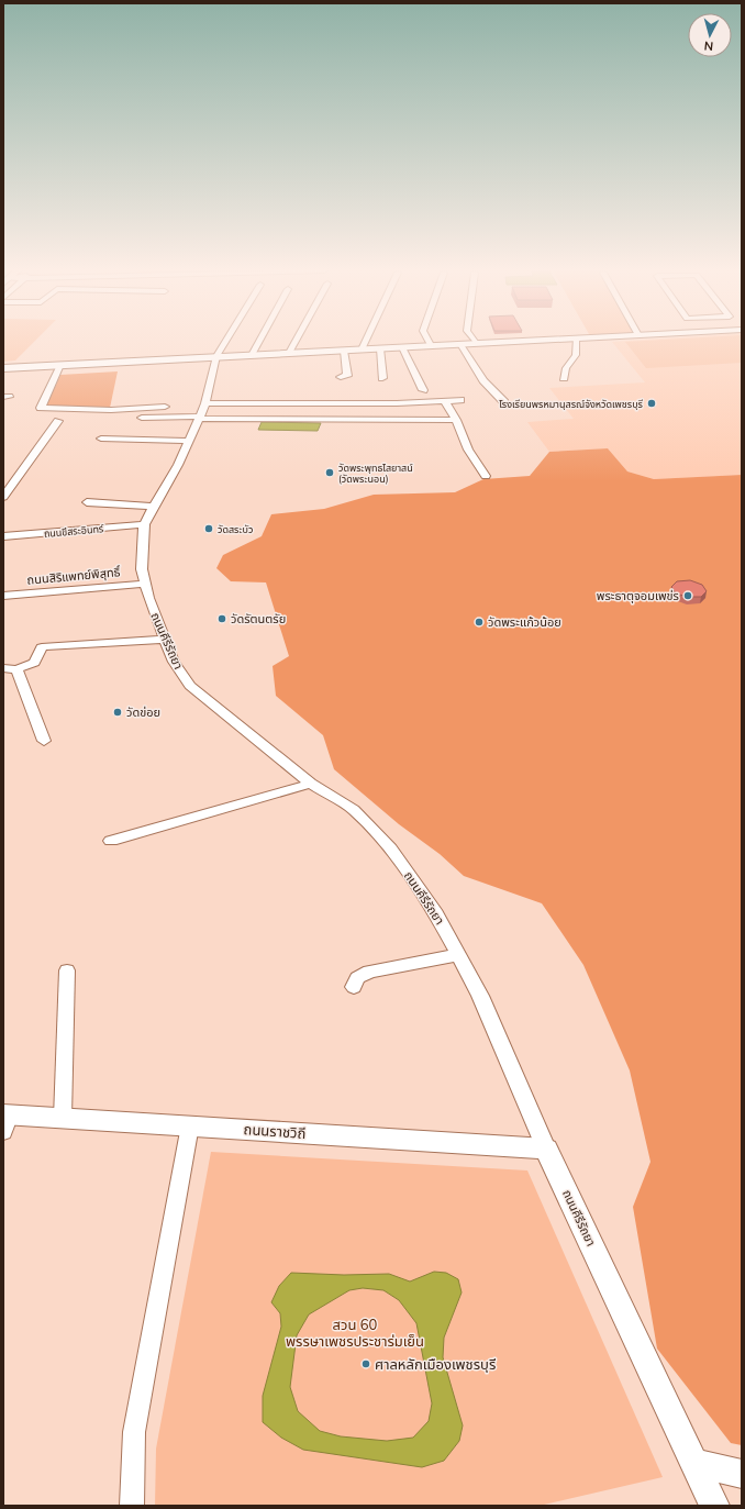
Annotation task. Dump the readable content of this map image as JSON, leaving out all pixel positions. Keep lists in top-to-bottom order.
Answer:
{
  "streets": {
    "main road": ["ถนนคีรีรัถยา", "ถนนราชวิถี"],
    "street": ["ถนนขีสระอินทร์", "ถนนสิริแพทย์พิสุทธิ์"]
  },
  "crossings": [
    ["ถนนขีสระอินทร์", "ถนนคีรีรัถยา"],
    ["ถนนสิริแพทย์พิสุทธิ์", "ถนนคีรีรัถยา"],
    ["ถนนคีรีรัถยา", "ถนนราชวิถี"]
  ],
  "parks": ["สวน 60 พรรษาเพชรประชาร่มเย็น"],
  "places": [
    "โรงเรียนพรหมานุสรณ์จังหวัดเพชรบุรี",
    "วัดพระพุทธไสยาสน์ (วัดพระนอน)",
    "วัดสระบัว",
    "พระธาตุจอมเพข่ร",
    "วัดรัตนตรัย",
    "วัดพระแก้วน้อย",
    "วัดข่อย",
    "ศาลหลักเมืองเพชรบุรี"
  ],
  "north": "bottom"
}
